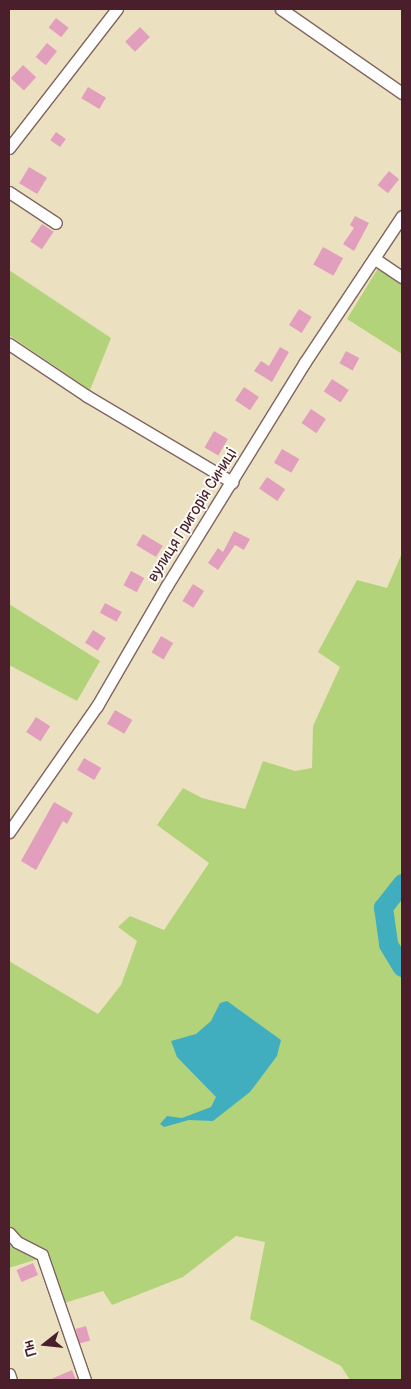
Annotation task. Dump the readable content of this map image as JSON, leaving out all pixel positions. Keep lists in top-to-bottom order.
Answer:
{
  "streets": {
    "street": ["вулиця Григорія Синиці"]
  },
  "north": "left"
}
